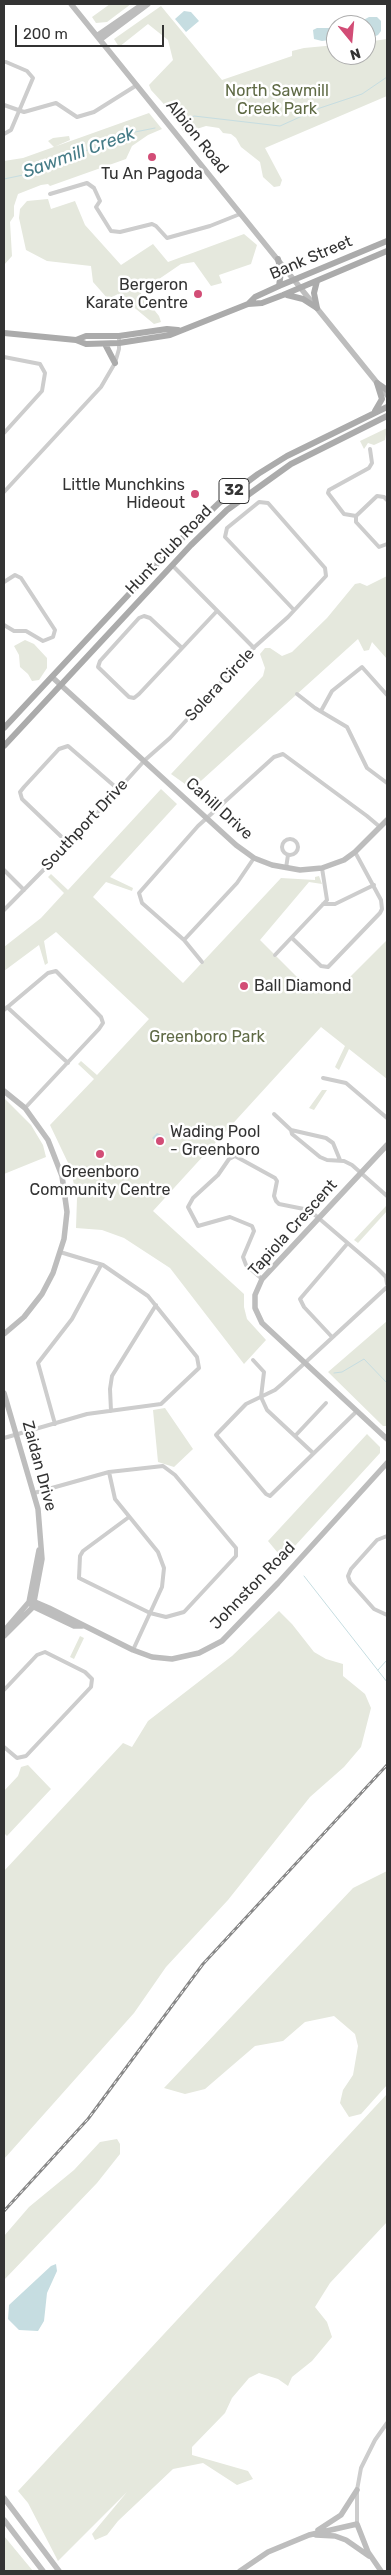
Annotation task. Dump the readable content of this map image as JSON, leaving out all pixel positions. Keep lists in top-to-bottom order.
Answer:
{
  "streets": {
    "main road": ["Bank Street", "32", "Hunt Club Road"],
    "street": [
      "Albion Road",
      "Solera Circle",
      "Cahill Drive",
      "Southport Drive",
      "Tapiola Crescent",
      "Zaidan Drive",
      "Johnston Road"
    ]
  },
  "crossings": [
    ["Albion Road", "Bank Street"],
    ["Hunt Club Road", "Cahill Drive"],
    ["Solera Circle", "Cahill Drive"],
    ["Solera Circle", "Southport Drive"],
    ["Cahill Drive", "Southport Drive"],
    ["Zaidan Drive", "Johnston Road"]
  ],
  "water": ["Sawmill Creek"],
  "parks": ["North Sawmill Creek Park", "Greenboro Park"],
  "places": [
    "Tu An Pagoda",
    "Bergeron Karate Centre",
    "Little Munchkins Hideout",
    "Ball Diamond",
    "Wading Pool - Greenboro",
    "Greenboro Community Centre"
  ],
  "scale_bar": "200 m",
  "north": "bottom"
}
